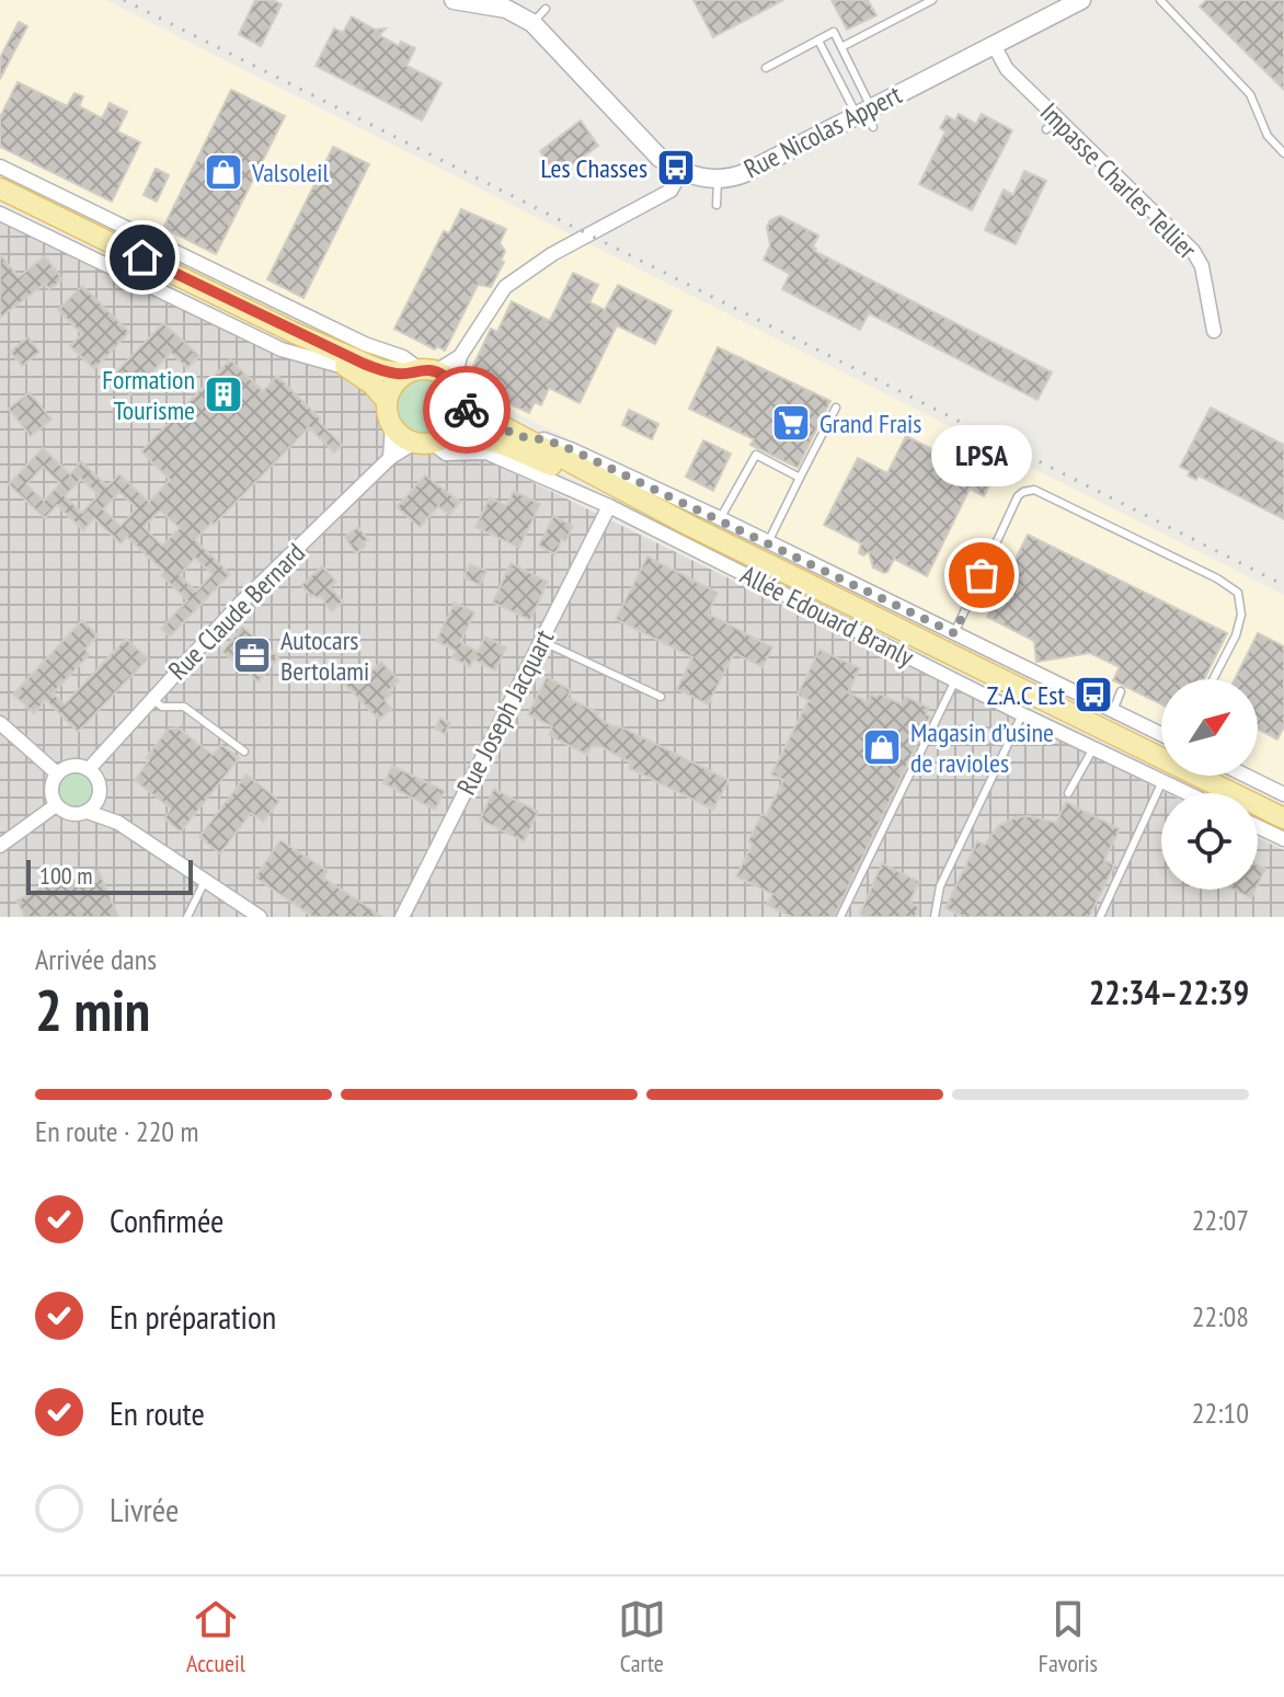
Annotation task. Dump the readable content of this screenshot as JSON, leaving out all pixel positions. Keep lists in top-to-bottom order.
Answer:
{
  "streets": {
    "street": [
      "Rue Nicolas Appert",
      "Impasse Charles Tellier",
      "Rue Claude Bernard",
      "Allée Edouard Branly",
      "Rue Joseph Jacquart"
    ]
  },
  "crossings": [
    ["Rue Nicolas Appert", "Impasse Charles Tellier"],
    ["Rue Claude Bernard", "Allée Edouard Branly"],
    ["Allée Edouard Branly", "Rue Joseph Jacquart"]
  ],
  "places": {
    "bus stop": ["Les Chasses", "Z.A.C Est"],
    "shop": ["Valsoleil", "Magasin d’usine de ravioles"],
    "building": ["Formation Tourisme"],
    "supermarket": ["Grand Frais"],
    "other": ["LPSA"],
    "office": ["Autocars Bertolami"]
  },
  "scale_bar": "100 m",
  "north": "top right",
  "page": {
    "bubble": "LPSA",
    "scale": "100 m",
    "heading": ["2 min", "Arrivée dans", "22:34–22:39"],
    "bar": "En route · 220 m",
    "list": [
      ["Confirmée", "22:07"],
      ["En préparation", "22:08"],
      ["En route", "22:10"],
      "Livrée"
    ],
    "tabs": ["Accueil", "Carte", "Favoris"]
  }
}
